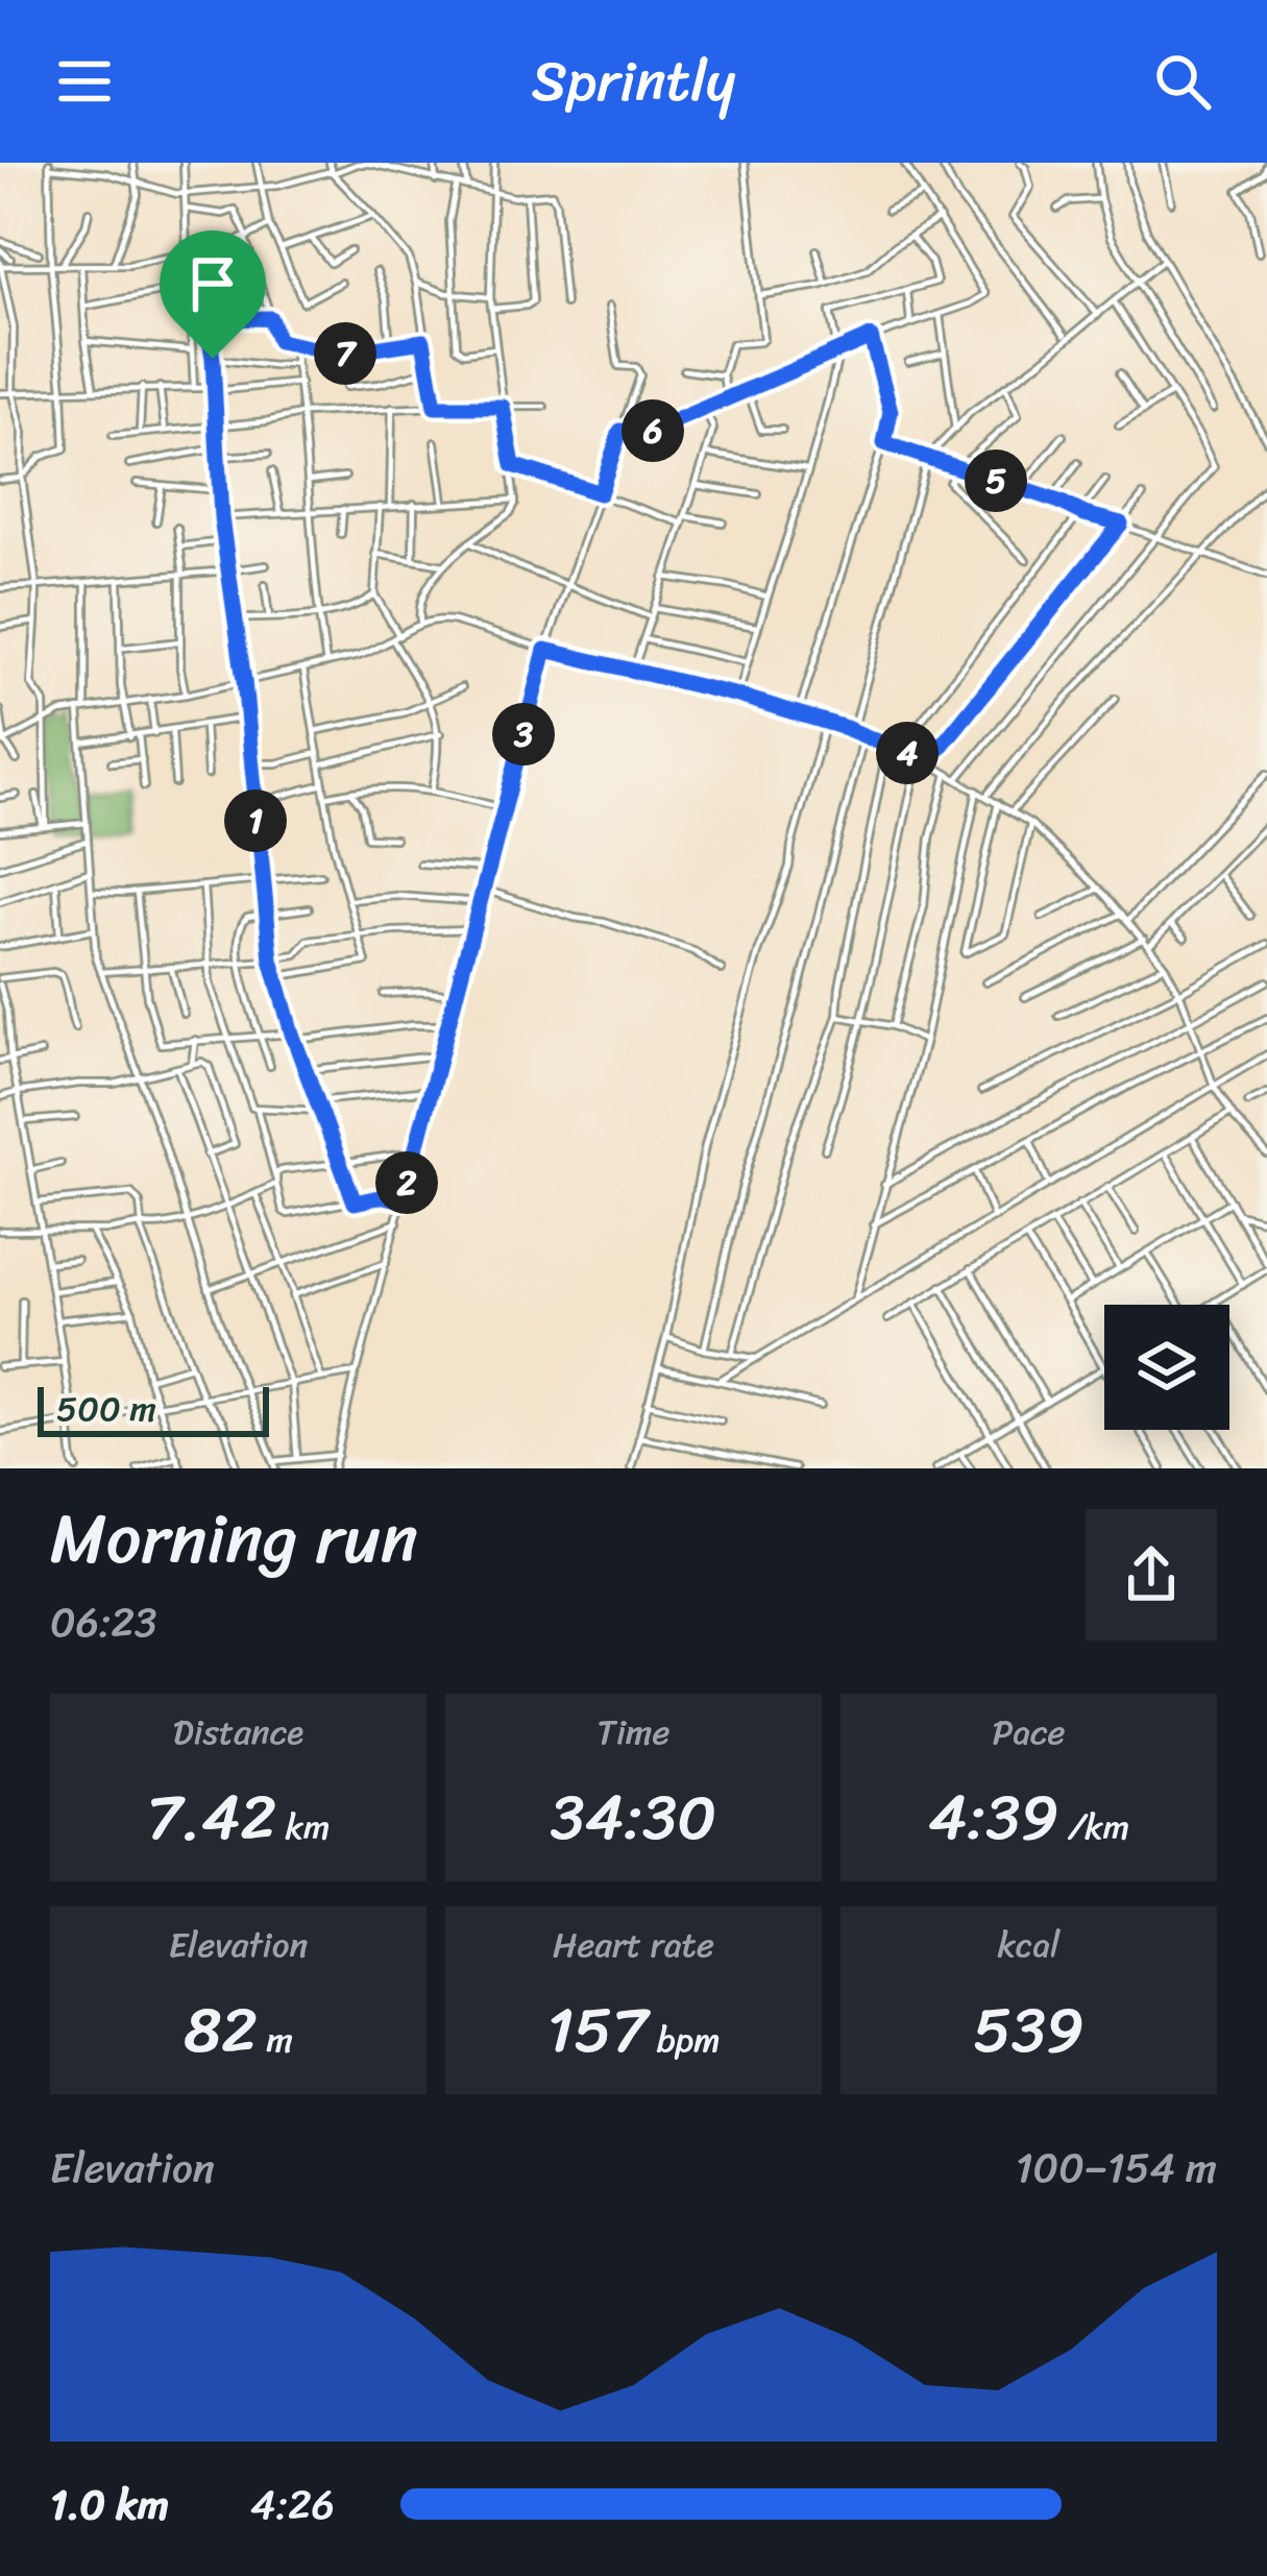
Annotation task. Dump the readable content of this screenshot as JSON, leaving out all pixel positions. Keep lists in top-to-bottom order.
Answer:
{
  "scale_bar": "500 m",
  "page": {
    "header": "Sprintly",
    "pins": [
      "7",
      "6",
      "5",
      "3",
      "4",
      "1",
      "2"
    ],
    "scale": "500 m",
    "heading": ["Morning run", "06:23"],
    "stats": [
      ["Distance", "7.42 km"],
      ["Time", "34:30"],
      ["Pace", "4:39 /km"],
      ["Elevation", "82 m"],
      ["Heart rate", "157 bpm"],
      ["kcal", "539"]
    ],
    "chart": ["Elevation", "100–154 m"],
    "list": [
      {
        "name": "1.0 km",
        "note": "4:26"
      }
    ]
  }
}
